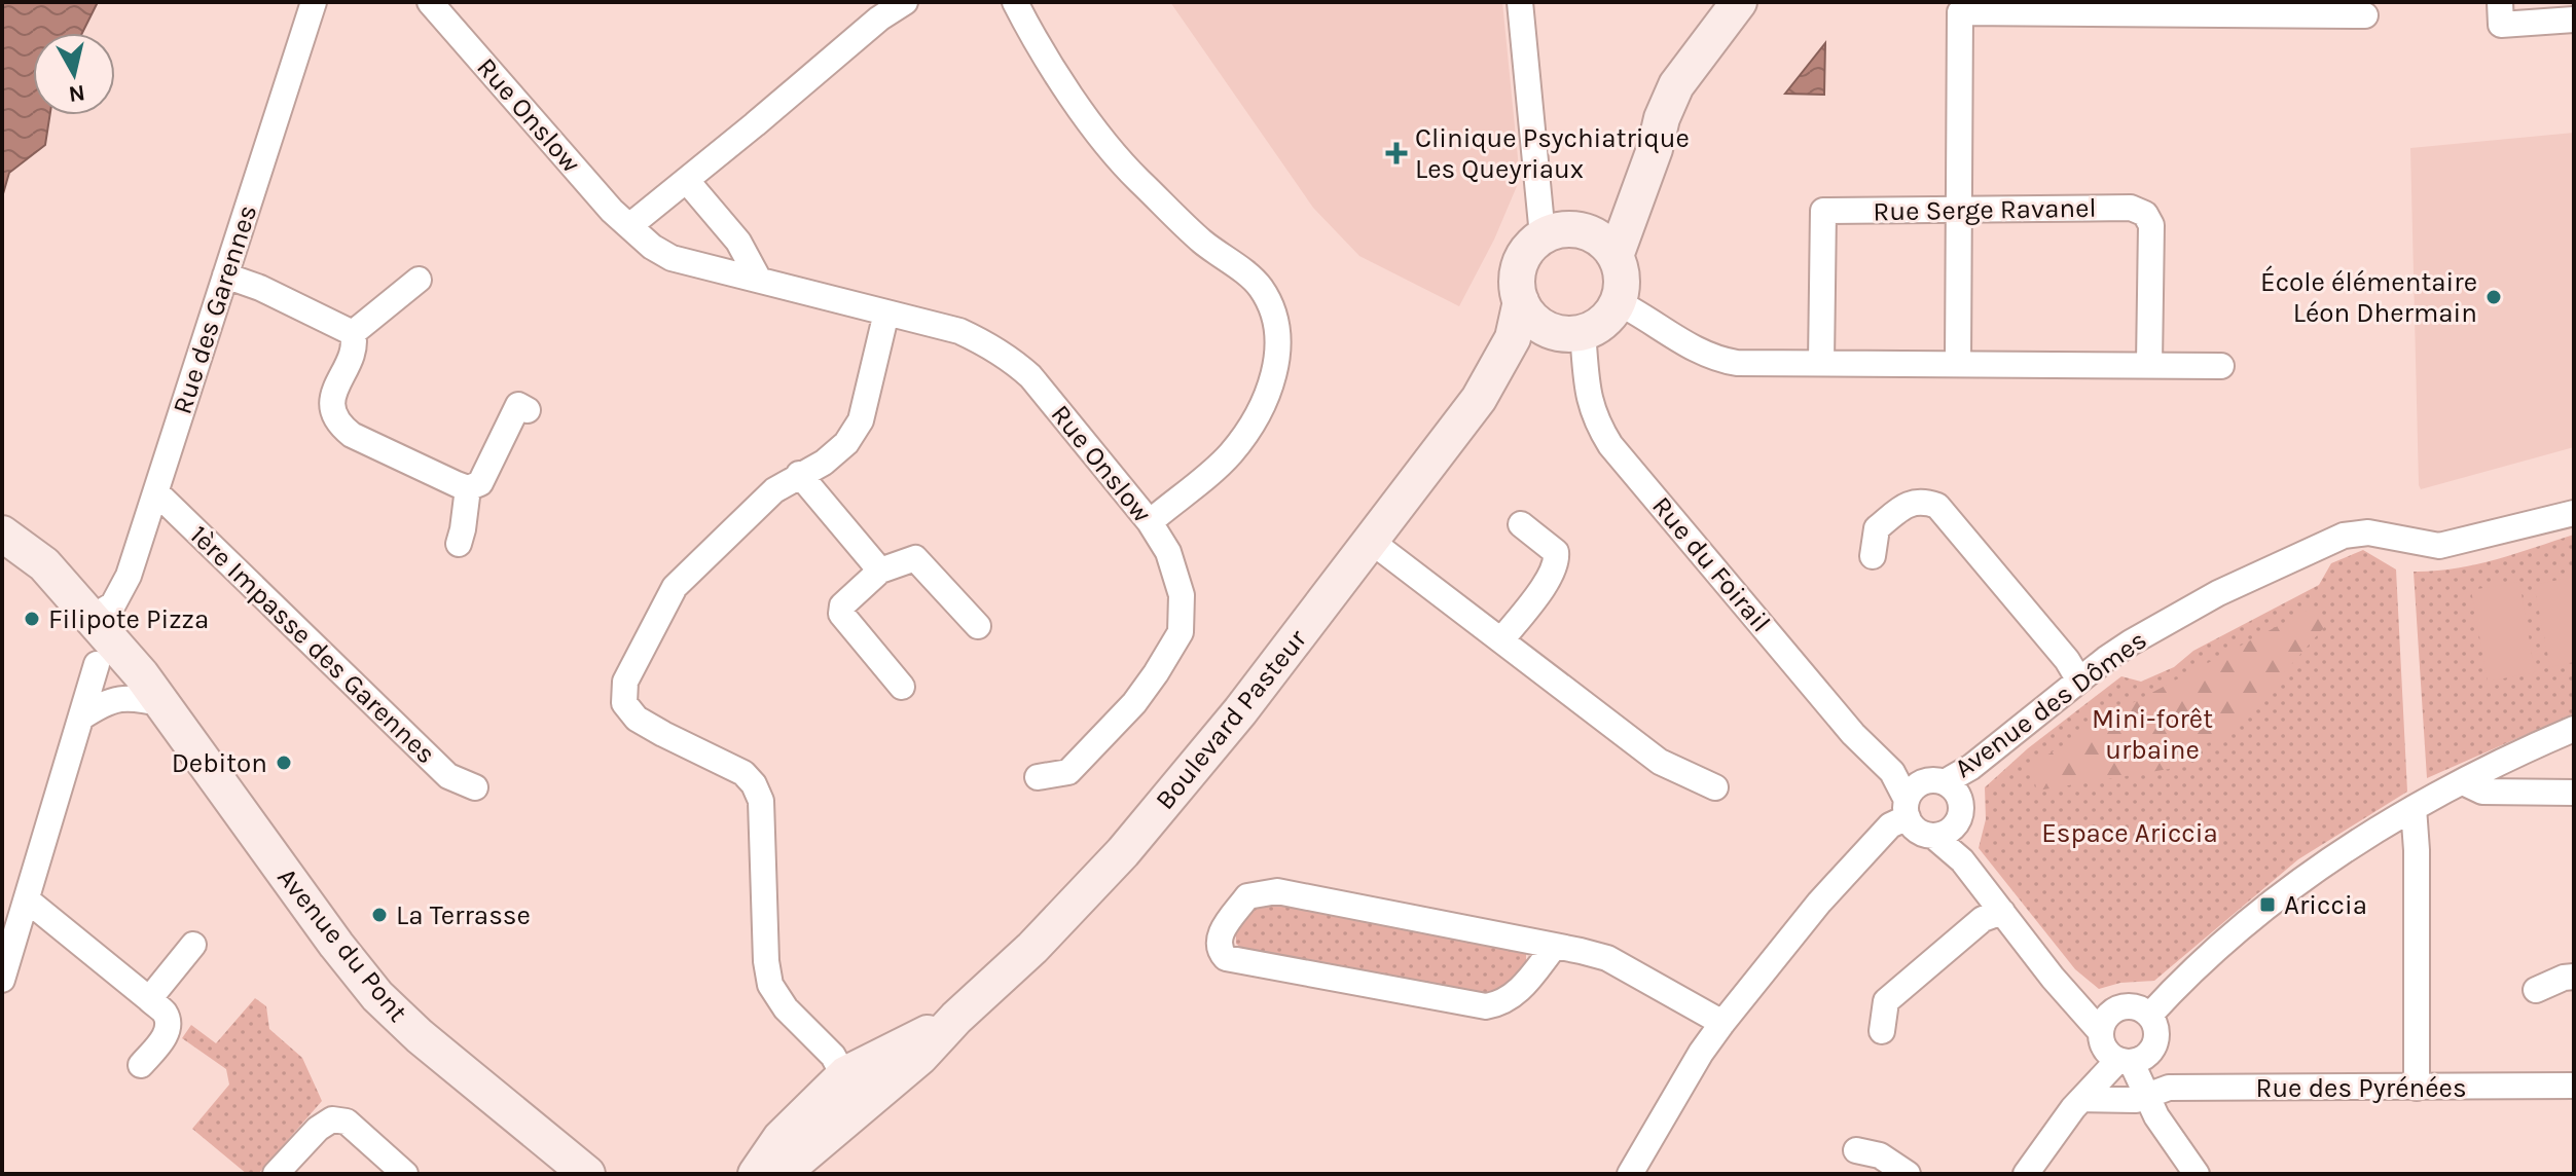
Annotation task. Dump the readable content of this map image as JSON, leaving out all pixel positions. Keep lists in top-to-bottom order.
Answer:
{
  "streets": {
    "main road": ["Boulevard Pasteur", "Avenue du Pont"],
    "street": [
      "Rue Onslow",
      "Rue Serge Ravanel",
      "Rue des Garennes",
      "Rue du Foirail",
      "1ère Impasse des Garennes",
      "Avenue des Dômes",
      "Rue des Pyrénées"
    ]
  },
  "crossings": [
    ["Rue des Garennes", "1ère Impasse des Garennes"],
    ["Rue des Garennes", "Avenue du Pont"],
    ["Rue du Foirail", "Avenue des Dômes"],
    ["Rue du Foirail", "Boulevard Pasteur"]
  ],
  "parks": ["Mini-forêt urbaine", "Espace Ariccia"],
  "places": {
    "health": ["Clinique Psychiatrique Les Queyriaux"],
    "other": [
      "École élémentaire Léon Dhermain",
      "Filipote Pizza",
      "Debiton",
      "La Terrasse"
    ],
    "transit": ["Ariccia"]
  },
  "north": "bottom"
}
